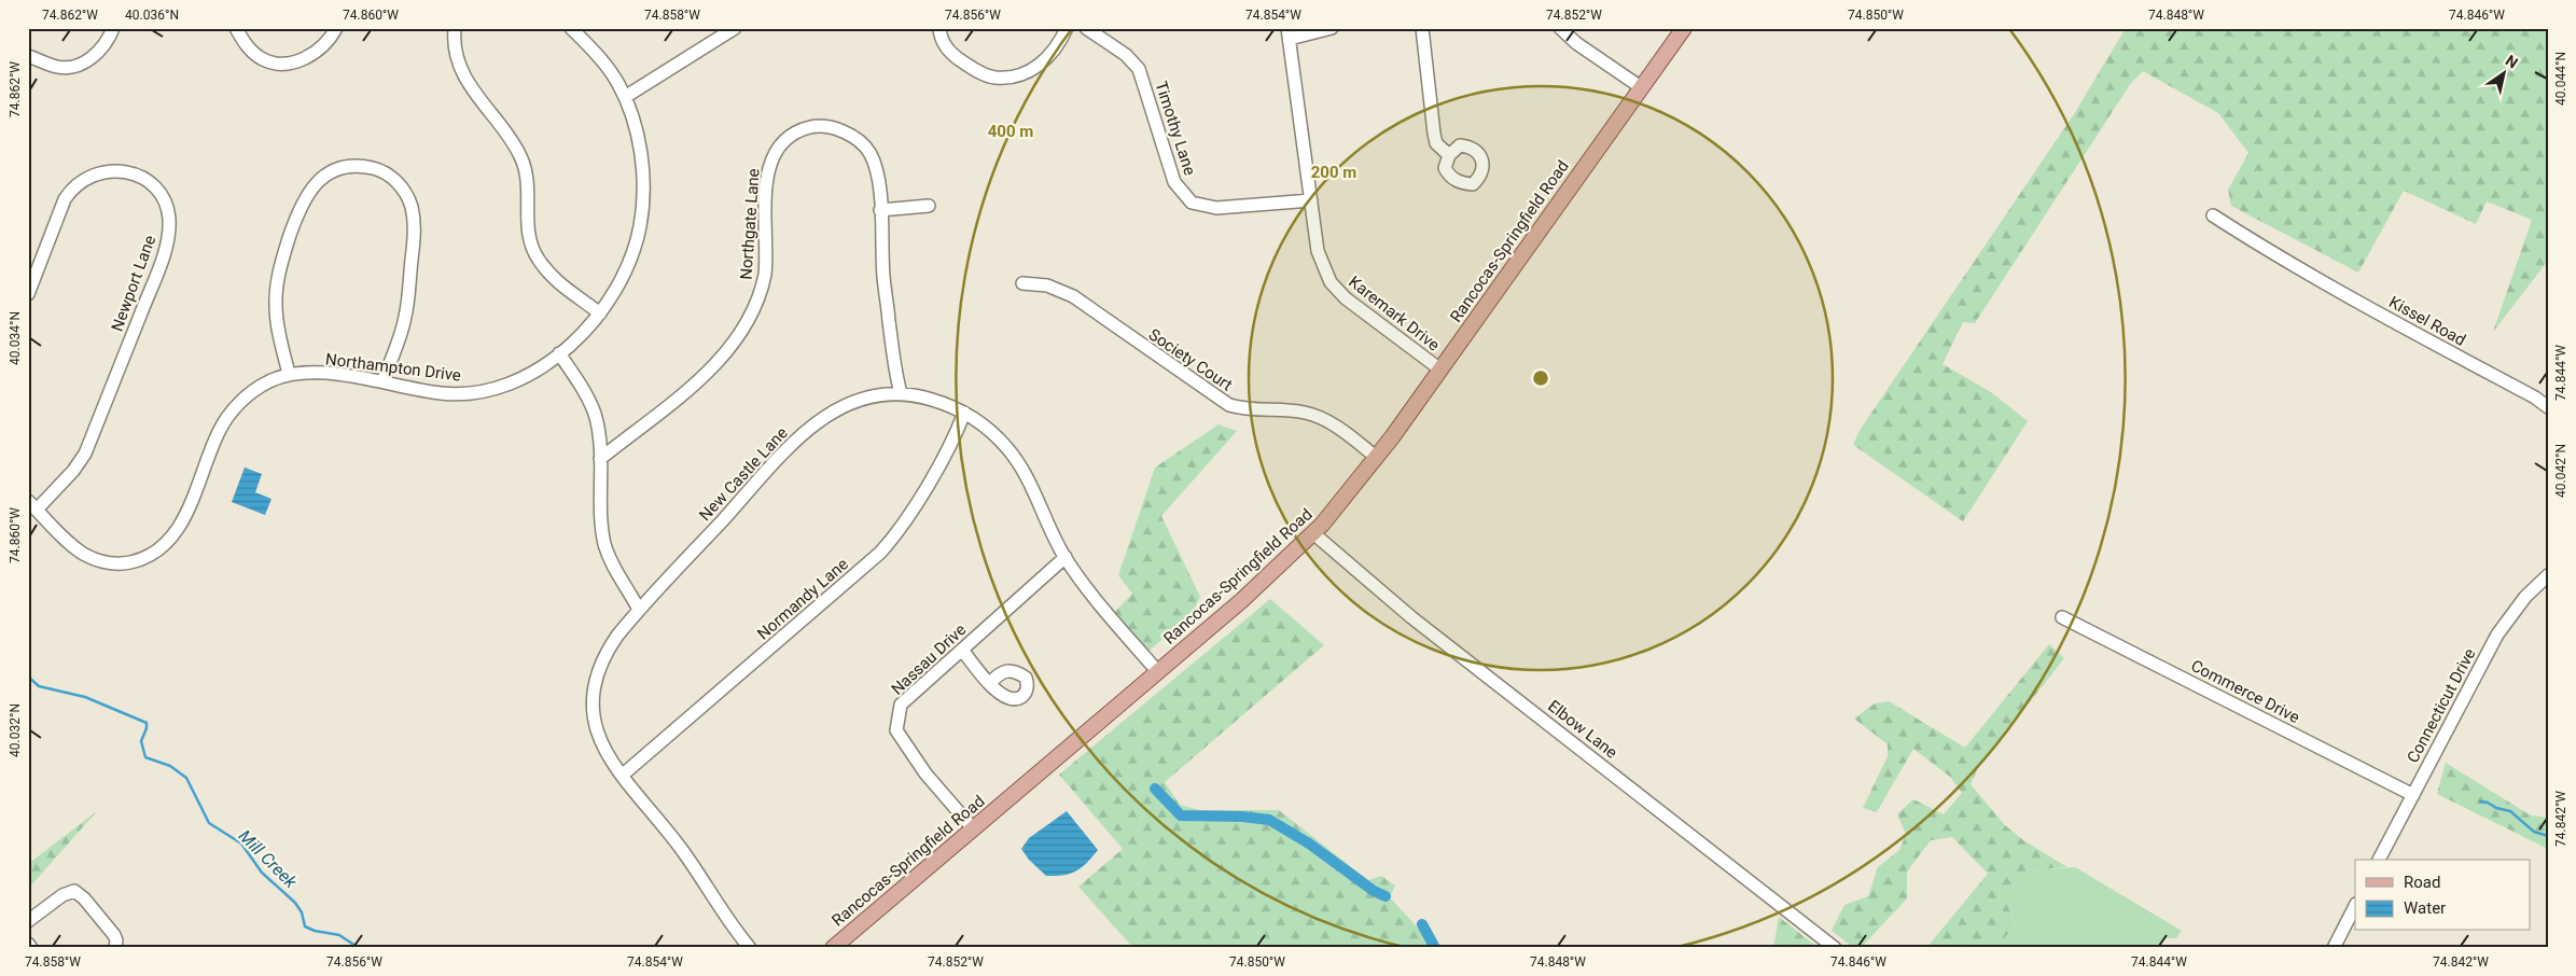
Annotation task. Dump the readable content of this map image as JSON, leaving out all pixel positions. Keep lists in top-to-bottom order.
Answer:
{
  "streets": {
    "main road": ["Rancocas-Springfield Road"],
    "street": [
      "Timothy Lane",
      "Northgate Lane",
      "Newport Lane",
      "Karemark Drive",
      "Kissel Road",
      "Society Court",
      "Northampton Drive",
      "New Castle Lane",
      "Normandy Lane",
      "Nassau Drive",
      "Commerce Drive",
      "Connecticut Drive",
      "Elbow Lane"
    ]
  },
  "crossings": [
    ["Timothy Lane", "Karemark Drive"],
    ["Northgate Lane", "New Castle Lane"],
    ["Rancocas-Springfield Road", "Karemark Drive"],
    ["Rancocas-Springfield Road", "Society Court"],
    ["Rancocas-Springfield Road", "New Castle Lane"],
    ["Rancocas-Springfield Road", "Nassau Drive"],
    ["Rancocas-Springfield Road", "Elbow Lane"],
    ["Newport Lane", "Northampton Drive"],
    ["New Castle Lane", "Normandy Lane"],
    ["New Castle Lane", "Nassau Drive"],
    ["Commerce Drive", "Connecticut Drive"]
  ],
  "water": ["Mill Creek"],
  "legend": ["Road", "Water"],
  "north": "top right",
  "coordinates": [
    "74.862°W",
    "40.036°N",
    "74.860°W",
    "74.858°W",
    "74.856°W",
    "74.854°W",
    "74.852°W",
    "74.850°W",
    "74.848°W",
    "74.846°W",
    "40.044°N",
    "40.034°N",
    "74.844°W",
    "40.042°N",
    "40.032°N",
    "74.842°W"
  ],
  "rings": ["400 m", "200 m"]
}
